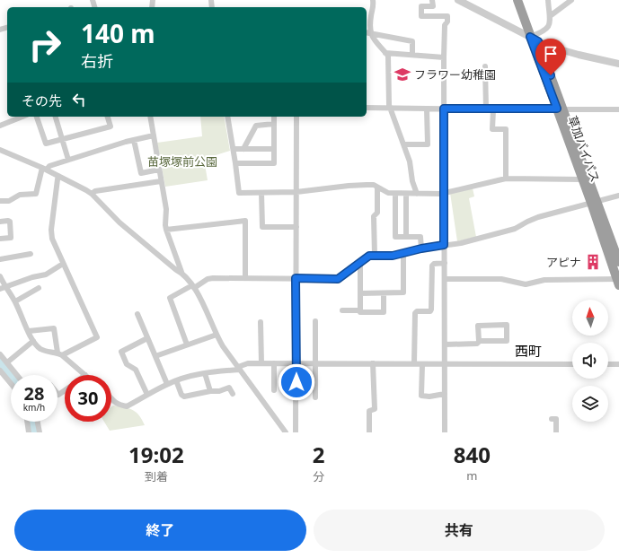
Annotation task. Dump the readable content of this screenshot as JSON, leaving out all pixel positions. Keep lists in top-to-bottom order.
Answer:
{
  "streets": {
    "highway": ["草加バイパス"]
  },
  "districts": ["西町"],
  "parks": ["苗塚塚前公園"],
  "places": {
    "school or university": ["フラワー幼稚園"],
    "building": ["アピナ"]
  },
  "north": "top",
  "page": {
    "turn": ["140 m", "右折"],
    "then": "その先",
    "speed": "28 km/h",
    "limit": "30",
    "eta": [
      "19:02",
      "到着",
      "2",
      "分",
      "840",
      "m"
    ],
    "buttons": ["終了", "共有"]
  }
}
